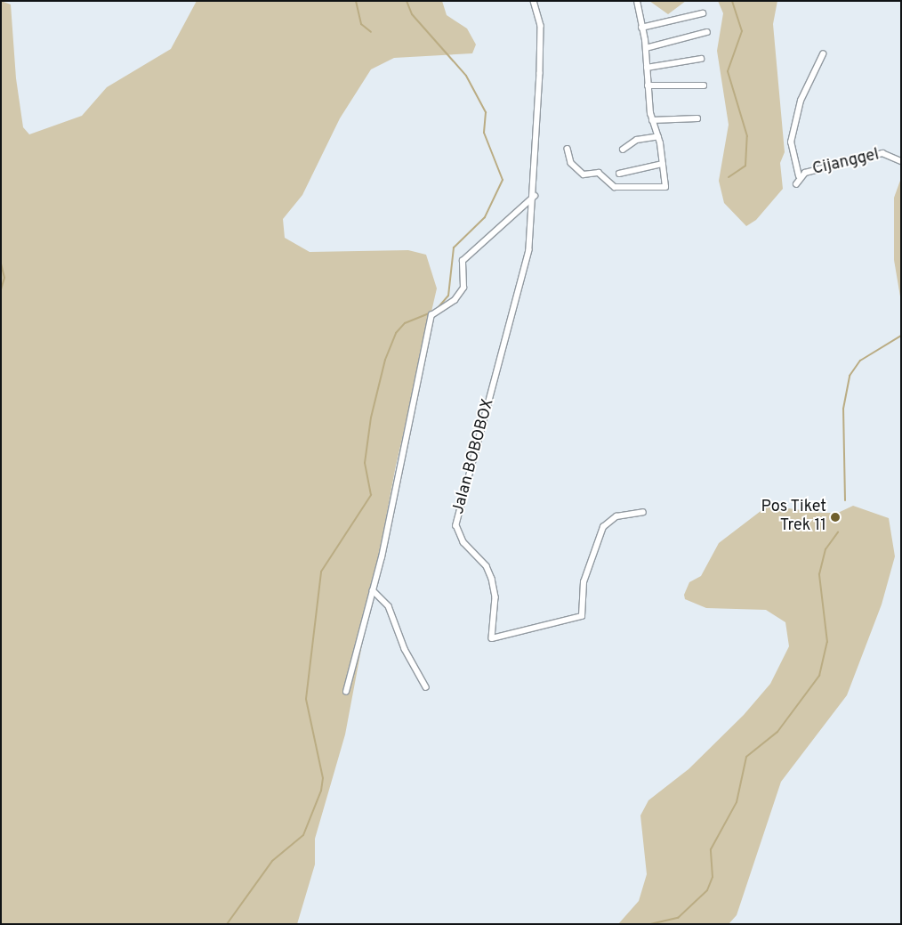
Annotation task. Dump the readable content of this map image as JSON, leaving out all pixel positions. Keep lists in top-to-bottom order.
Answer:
{
  "streets": {
    "street": ["Cijanggel", "Jalan BOBOBOX"]
  },
  "places": ["Pos Tiket Trek 11"]
}
